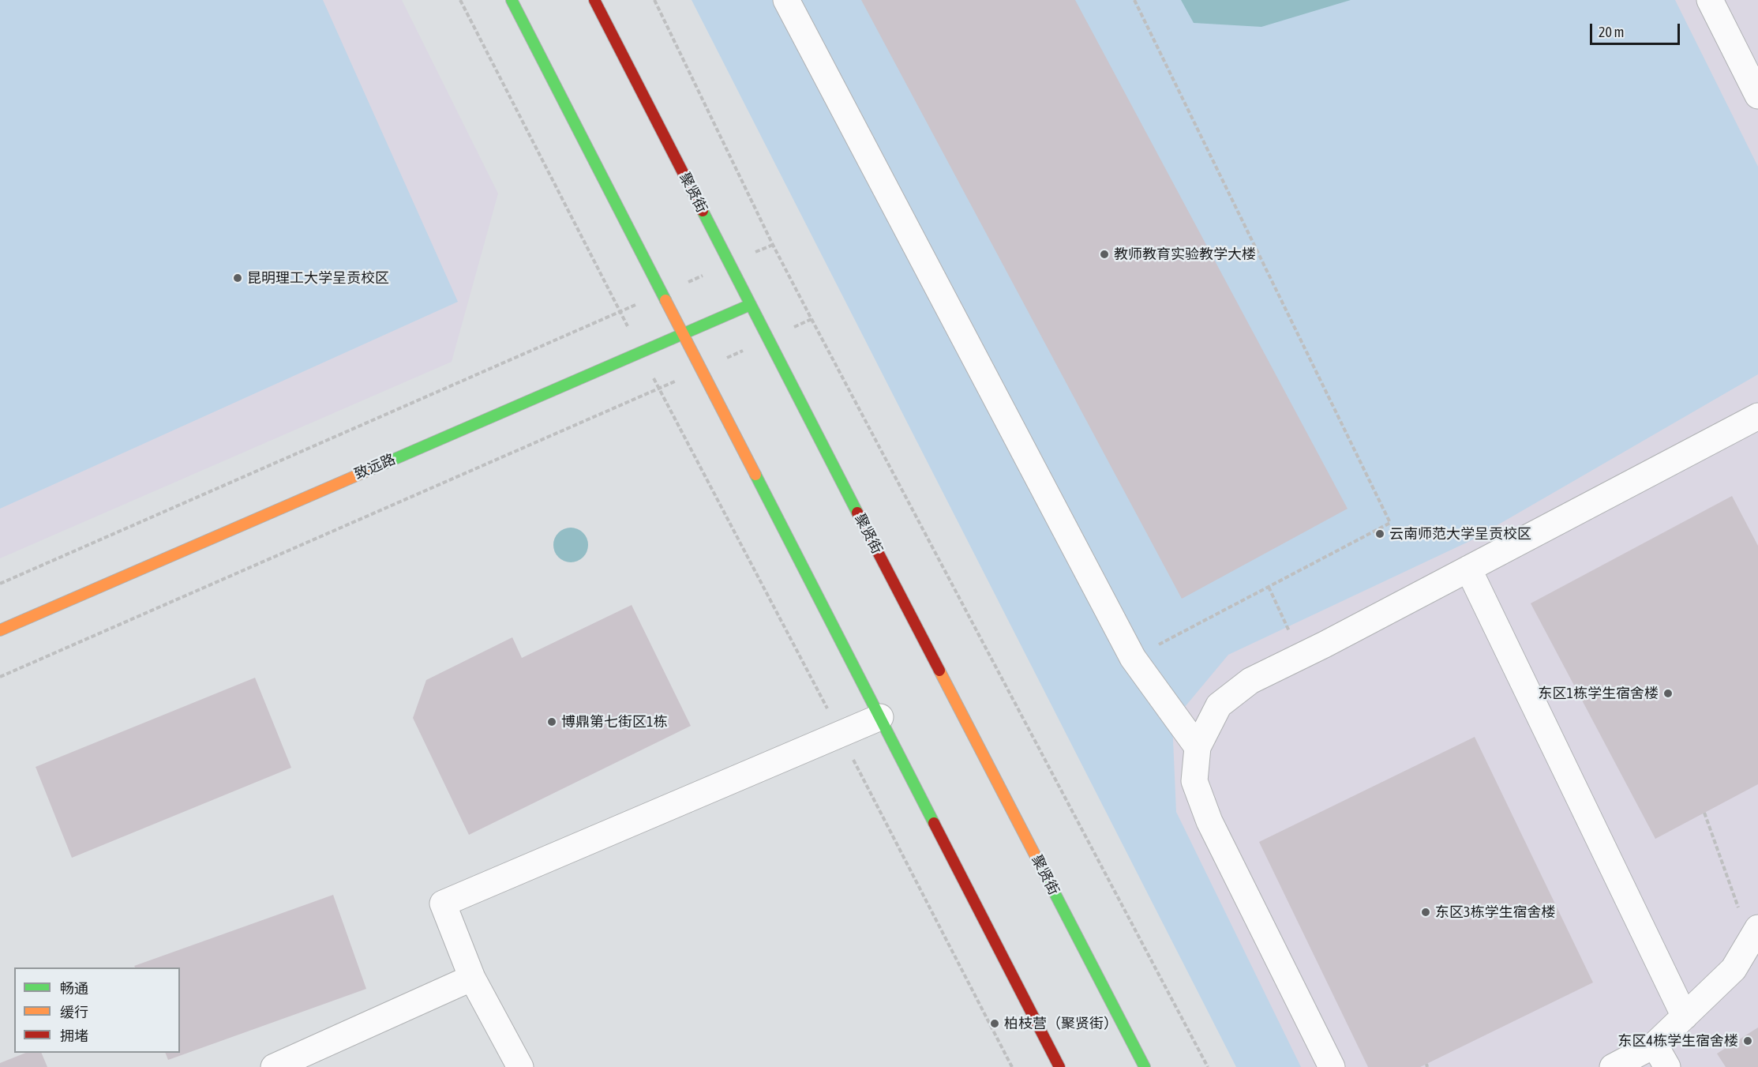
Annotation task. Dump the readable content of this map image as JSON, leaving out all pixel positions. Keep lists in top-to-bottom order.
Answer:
{
  "streets": {
    "main road": ["聚贤街", "致远路"]
  },
  "crossings": [
    ["聚贤街", "致远路"]
  ],
  "places": [
    "教师教育实验教学大楼",
    "昆明理工大学呈贡校区",
    "云南师范大学呈贡校区",
    "东区1栋学生宿舍楼",
    "博鼎第七街区1栋",
    "东区3栋学生宿舍楼",
    "柏枝营（聚贤街）",
    "东区4栋学生宿舍楼"
  ],
  "legend": ["畅通", "缓行", "拥堵"],
  "scale_bar": "20 m"
}
